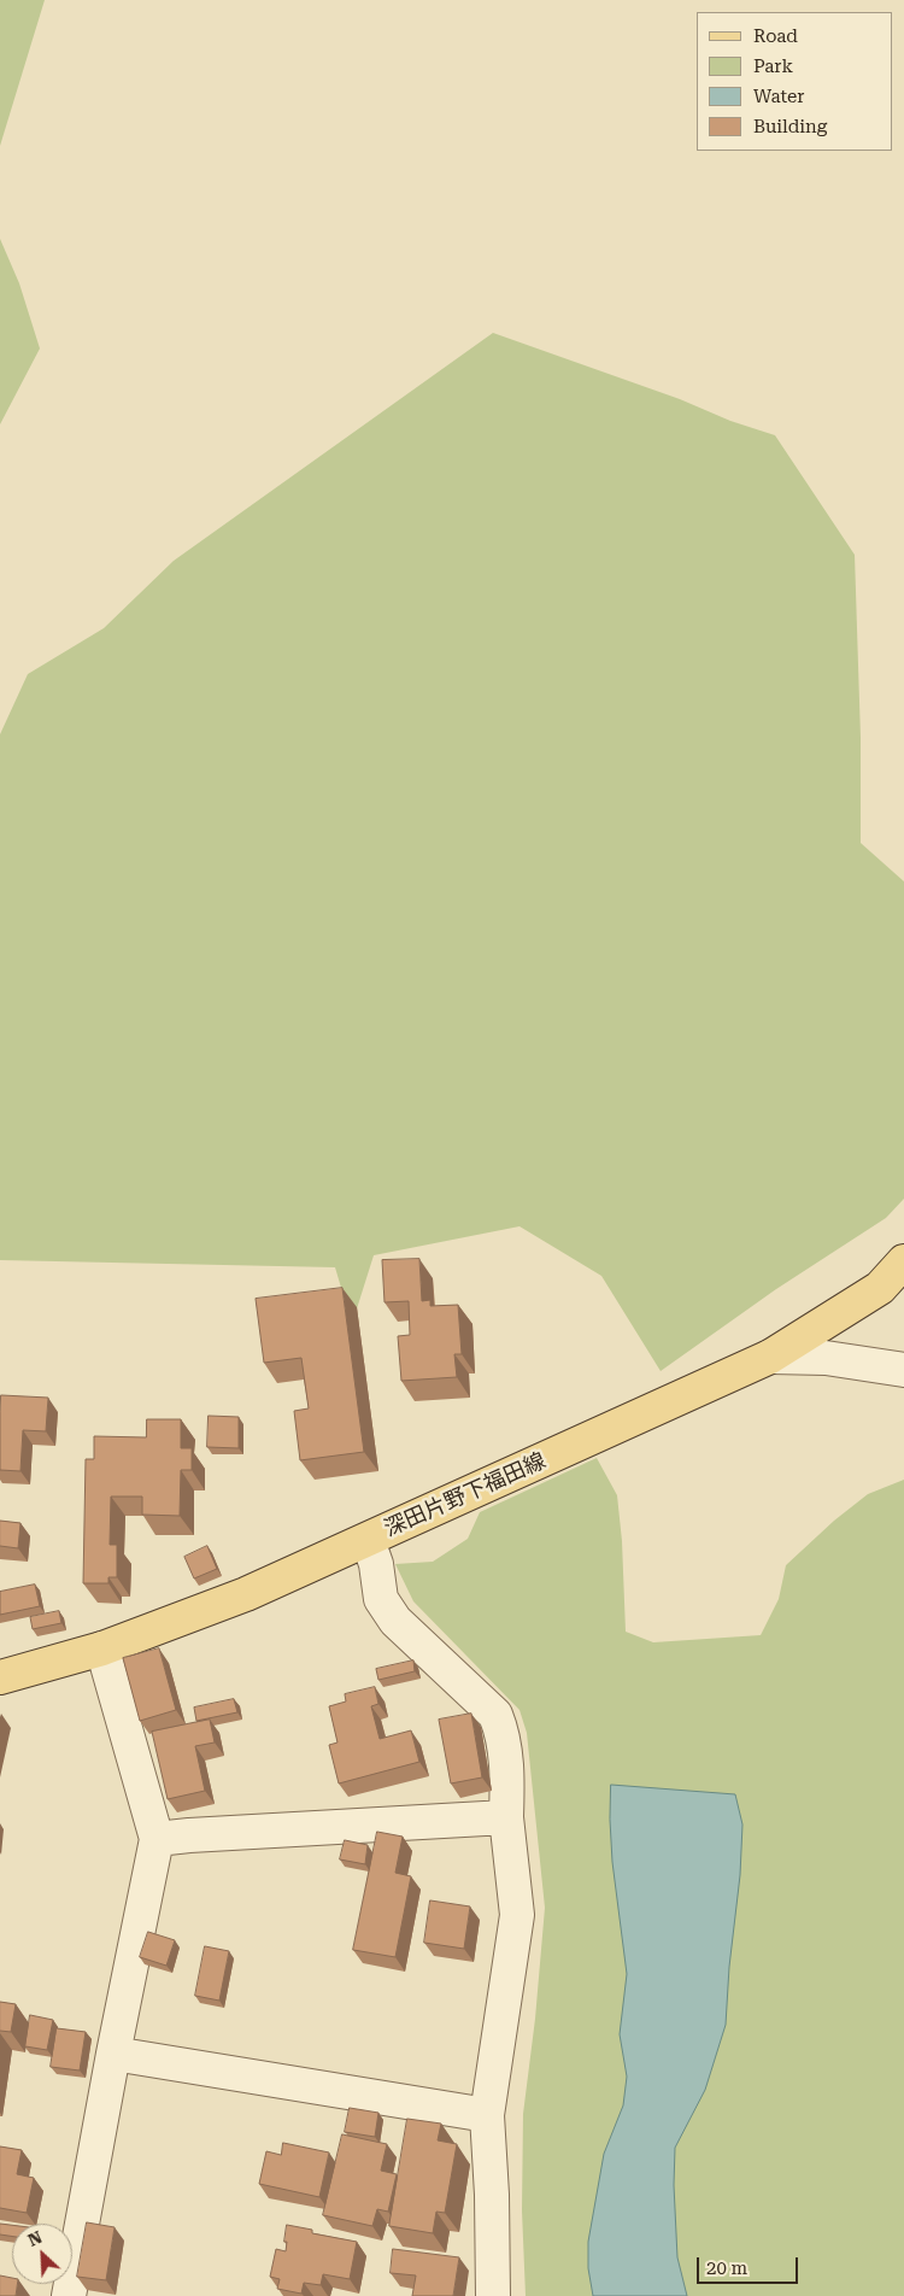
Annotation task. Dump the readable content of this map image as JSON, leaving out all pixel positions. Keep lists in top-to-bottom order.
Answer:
{
  "streets": {
    "main road": ["深田片野下福田線"]
  },
  "legend": [
    "Road",
    "Park",
    "Water",
    "Building"
  ],
  "scale_bar": "20 m",
  "north": "top left"
}
